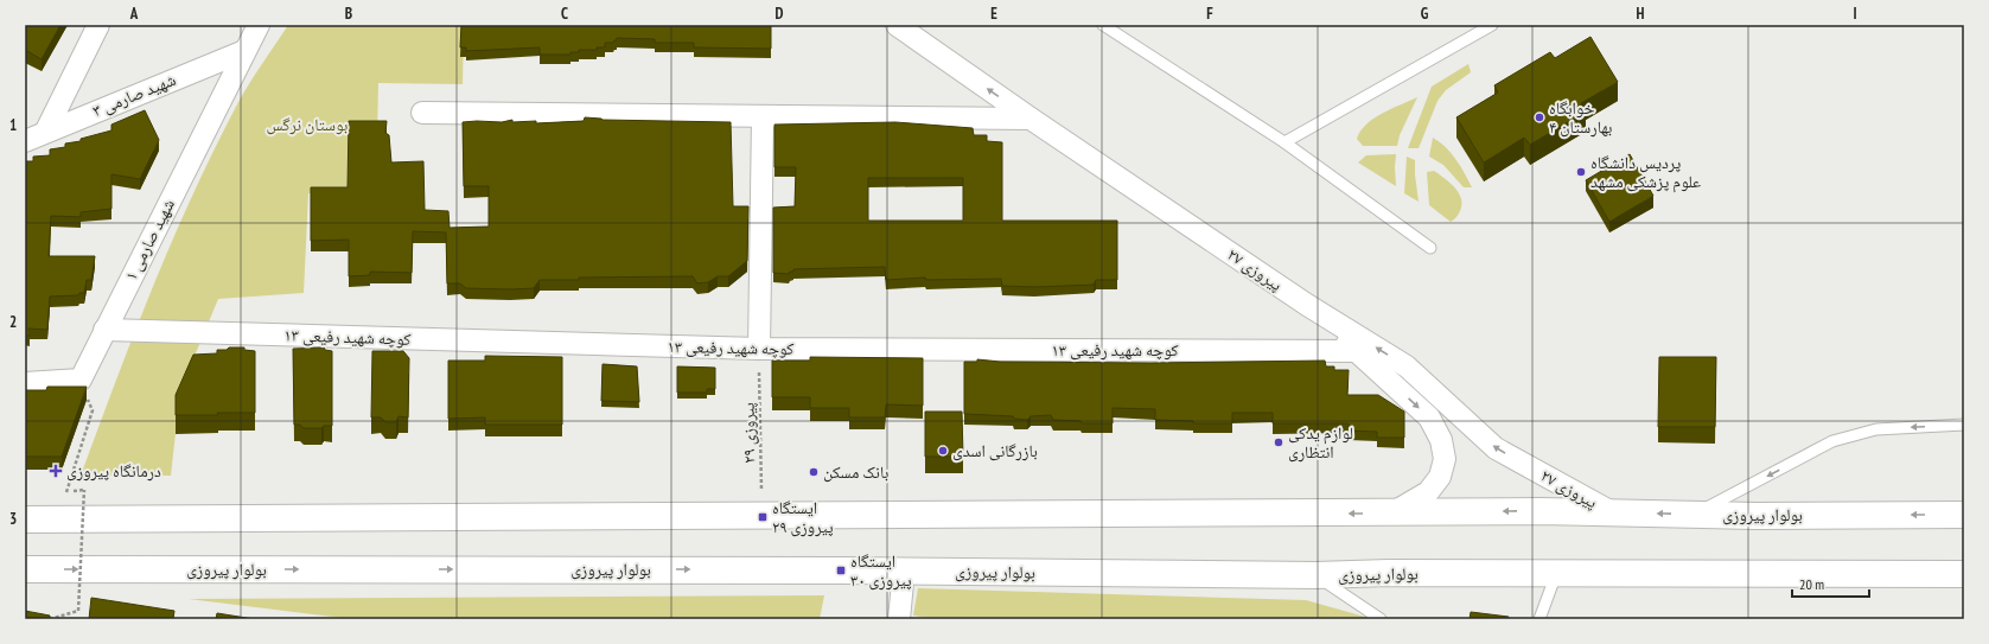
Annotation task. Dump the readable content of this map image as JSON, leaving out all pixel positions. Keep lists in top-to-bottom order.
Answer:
{
  "streets": {
    "main road": ["بولوار پیروزی"],
    "street": [
      "شهید صارمی ۳",
      "شهید صارمی ۱",
      "پیروزی ۲۷",
      "کوچه شهید رفیعی ۱۳"
    ],
    "path": ["پیروزی ۲۹"]
  },
  "crossings": [
    ["شهید صارمی ۳", "شهید صارمی ۱"],
    ["شهید صارمی ۱", "کوچه شهید رفیعی ۱۳"],
    ["پیروزی ۲۷", "بولوار پیروزی"],
    ["کوچه شهید رفیعی ۱۳", "پیروزی ۲۹"],
    ["پیروزی ۲۹", "بولوار پیروزی"]
  ],
  "one_way": ["پیروزی ۲۷"],
  "parks": ["بوستان نرگس"],
  "places": {
    "other": [
      "خوابگاه بهارستان ۴",
      "پردیس دانشگاه علوم پزشکی مشهد",
      "لوازم یدکی انتظاری",
      "بازرگانی اسدی",
      "بانک مسکن"
    ],
    "health": ["درمانگاه پیروزی"],
    "transit": ["ایستگاه پیروزی ۲۹", "ایستگاه پیروزی ۳۰"]
  },
  "scale_bar": "20 m",
  "grid": {
    "columns": [
      "A",
      "B",
      "C",
      "D",
      "E",
      "F",
      "G",
      "H",
      "I"
    ],
    "rows": ["1", "2", "3"]
  }
}
